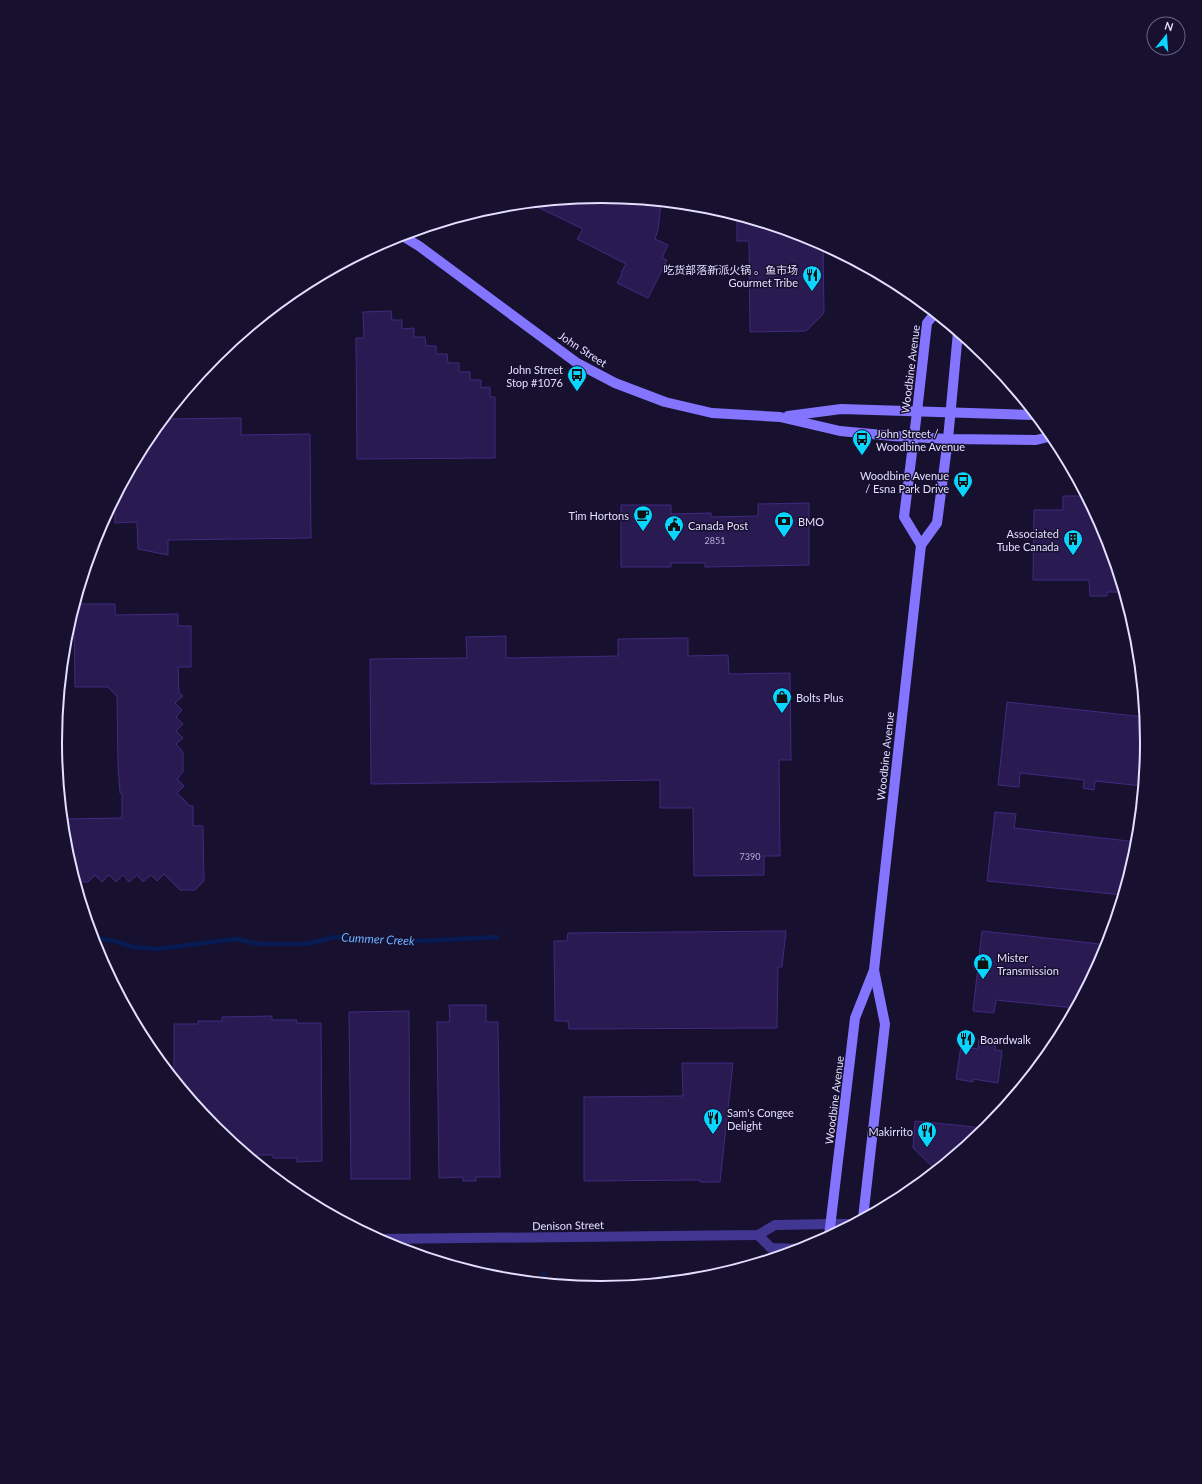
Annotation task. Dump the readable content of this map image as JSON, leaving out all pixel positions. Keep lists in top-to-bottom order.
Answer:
{
  "streets": {
    "main road": ["John Street", "Woodbine Avenue"],
    "street": ["Denison Street"]
  },
  "crossings": [
    ["John Street", "Woodbine Avenue"],
    ["Woodbine Avenue", "Denison Street"]
  ],
  "water": ["Cummer Creek"],
  "places": {
    "restaurant": [
      "吃货部落新派火锅 。鱼市场 Gourmet Tribe",
      "Boardwalk",
      "Sam's Congee Delight",
      "Makirrito"
    ],
    "bus stop": ["John Street Stop #1076", "John Street / Woodbine Avenue", "Woodbine Avenue / Esna Park Drive"],
    "cafe": ["Tim Hortons"],
    "bank": ["BMO"],
    "public building": ["Canada Post"],
    "building": ["Associated Tube Canada"],
    "shop": ["Bolts Plus", "Mister Transmission"]
  },
  "house_numbers": ["2851", "7390"],
  "north": "top"
}
